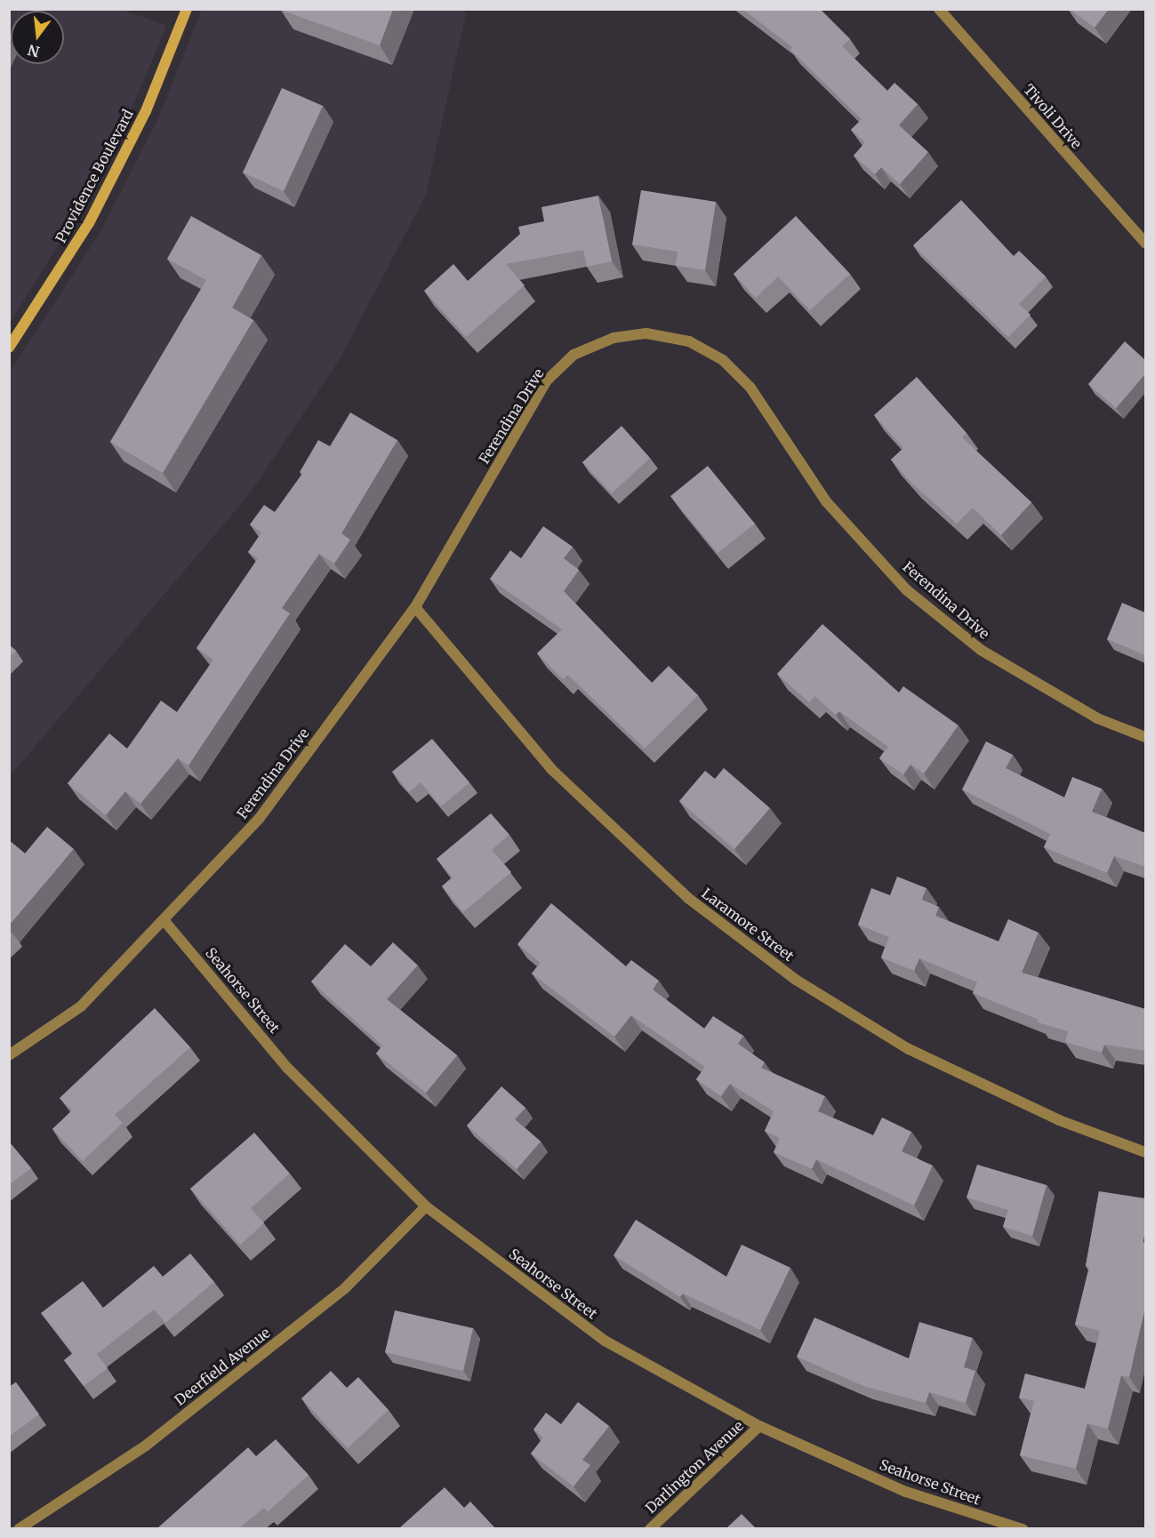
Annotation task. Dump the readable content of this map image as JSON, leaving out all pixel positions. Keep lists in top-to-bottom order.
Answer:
{
  "streets": {
    "main road": ["Providence Boulevard"],
    "street": [
      "Tivoli Drive",
      "Ferendina Drive",
      "Laramore Street",
      "Seahorse Street",
      "Deerfield Avenue",
      "Darlington Avenue"
    ]
  },
  "crossings": [
    ["Ferendina Drive", "Laramore Street"],
    ["Ferendina Drive", "Seahorse Street"],
    ["Seahorse Street", "Deerfield Avenue"],
    ["Seahorse Street", "Darlington Avenue"]
  ],
  "north": "bottom"
}
